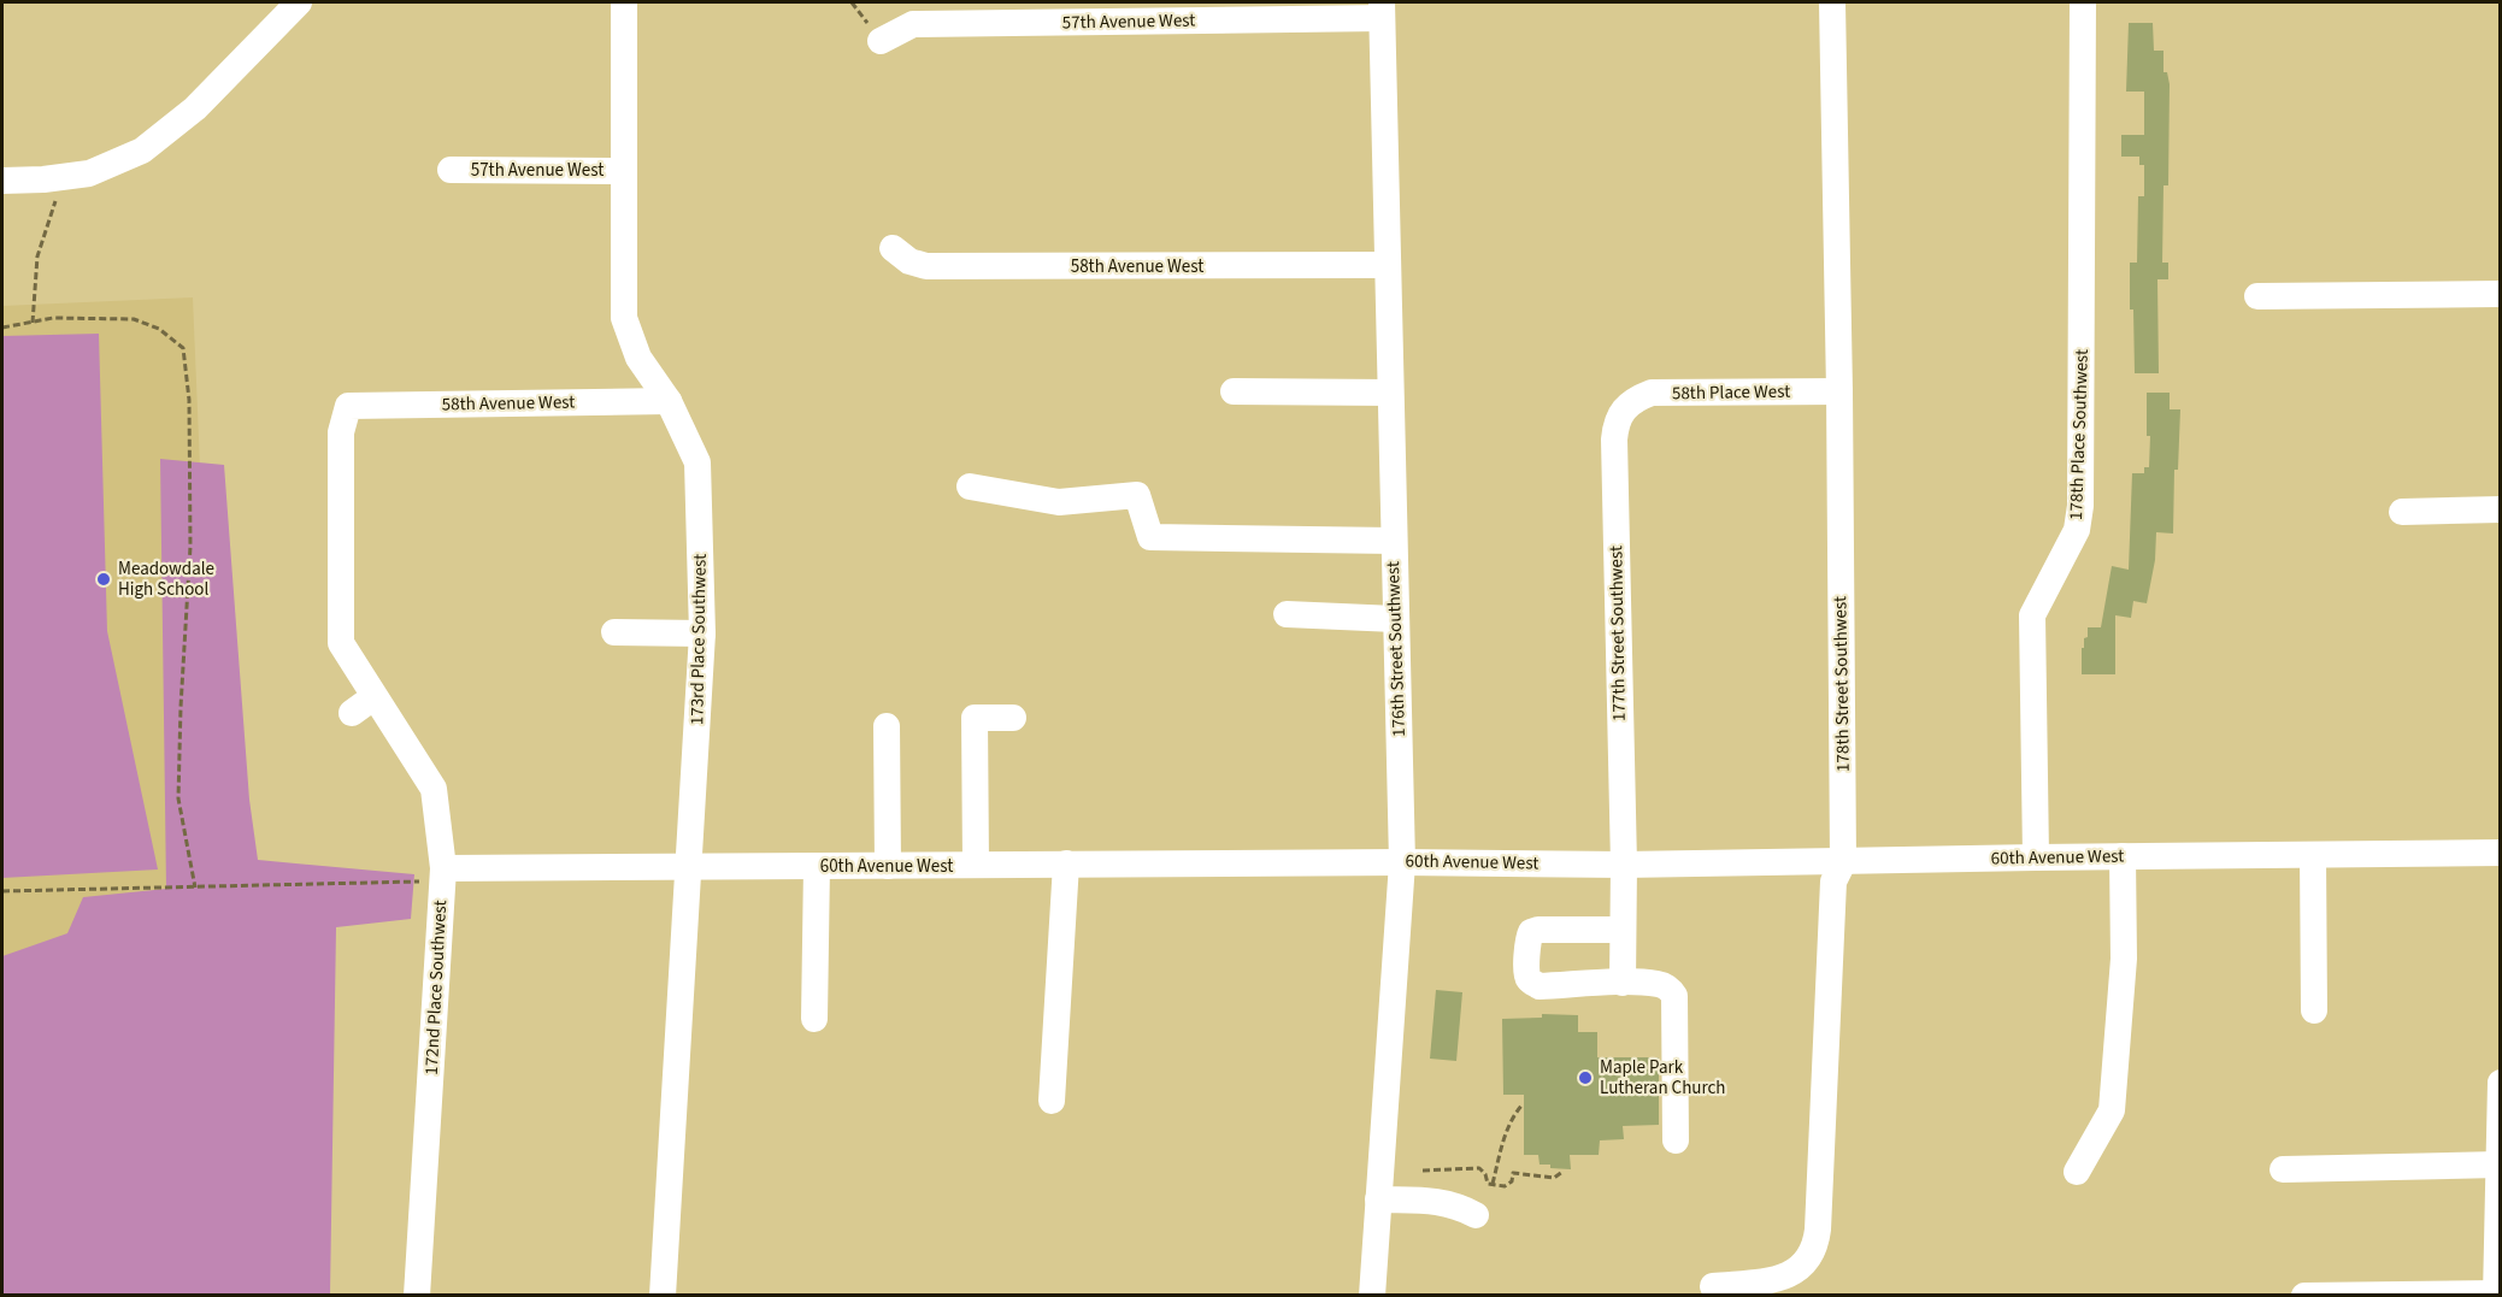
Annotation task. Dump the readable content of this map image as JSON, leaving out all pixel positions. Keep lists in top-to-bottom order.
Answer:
{
  "streets": {
    "street": [
      "57th Avenue West",
      "58th Avenue West",
      "58th Place West",
      "178th Place Southwest",
      "177th Street Southwest",
      "173rd Place Southwest",
      "176th Street Southwest",
      "178th Street Southwest",
      "60th Avenue West",
      "172nd Place Southwest"
    ]
  },
  "crossings": [
    ["57th Avenue West", "173rd Place Southwest"],
    ["57th Avenue West", "176th Street Southwest"],
    ["58th Avenue West", "173rd Place Southwest"],
    ["58th Avenue West", "176th Street Southwest"],
    ["58th Avenue West", "172nd Place Southwest"],
    ["58th Place West", "177th Street Southwest"],
    ["58th Place West", "178th Street Southwest"],
    ["178th Place Southwest", "60th Avenue West"],
    ["177th Street Southwest", "60th Avenue West"],
    ["173rd Place Southwest", "60th Avenue West"],
    ["176th Street Southwest", "60th Avenue West"],
    ["178th Street Southwest", "60th Avenue West"],
    ["60th Avenue West", "172nd Place Southwest"]
  ],
  "places": ["Meadowdale High School", "Maple Park Lutheran Church"]
}
